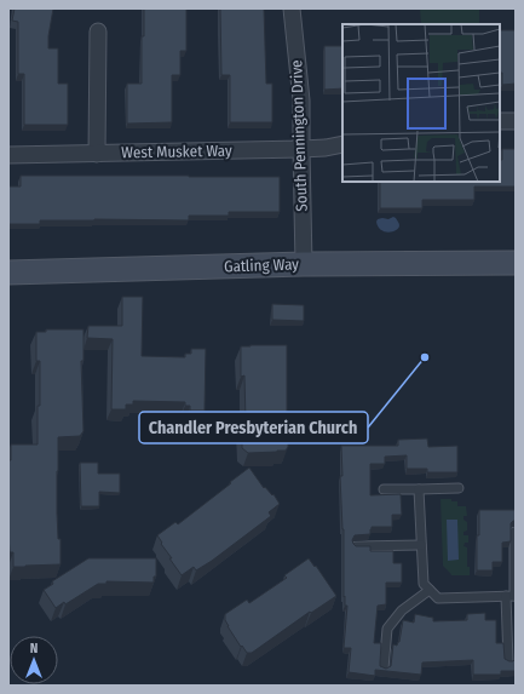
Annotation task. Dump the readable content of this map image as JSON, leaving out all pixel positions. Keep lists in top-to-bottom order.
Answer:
{
  "streets": {
    "street": ["South Pennington Drive", "West Musket Way", "Gatling Way"]
  },
  "crossings": [
    ["South Pennington Drive", "West Musket Way"],
    ["South Pennington Drive", "Gatling Way"]
  ],
  "places": ["Chandler Presbyterian Church"],
  "north": "top"
}
